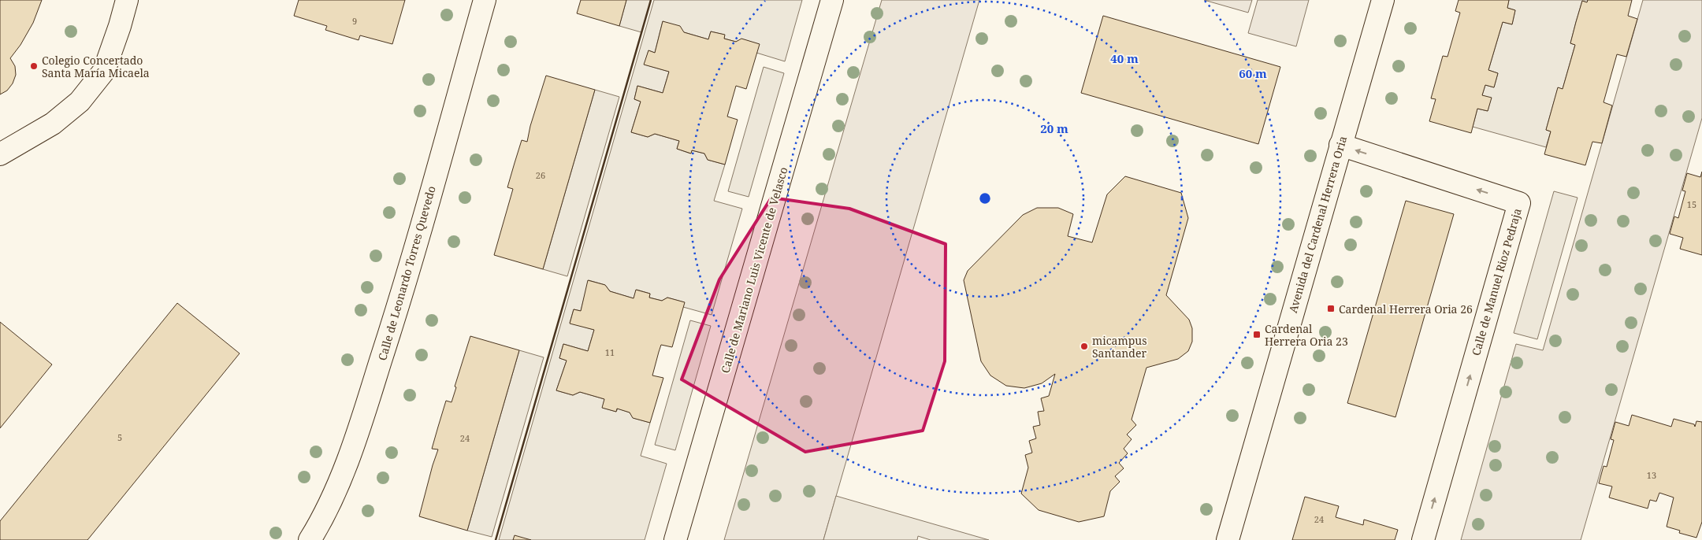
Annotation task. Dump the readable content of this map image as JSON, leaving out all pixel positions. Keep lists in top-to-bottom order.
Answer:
{
  "streets": {
    "street": [
      "Avenida del Cardenal Herrera Oria",
      "Calle de Mariano Luis Vicente de Velasco",
      "Calle de Leonardo Torres Quevedo",
      "Calle de Manuel Rioz Pedraja"
    ]
  },
  "crossings": [
    ["Avenida del Cardenal Herrera Oria", "Calle de Manuel Rioz Pedraja"]
  ],
  "places": {
    "other": ["Colegio Concertado Santa María Micaela", "micampus Santander"],
    "transit": ["Cardenal Herrera Oria 26", "Cardenal Herrera Oria 23"]
  },
  "house_numbers": [
    "9",
    "26",
    "15",
    "11",
    "5",
    "24",
    "13",
    "24"
  ],
  "rings": ["40 m", "60 m", "20 m"]
}
